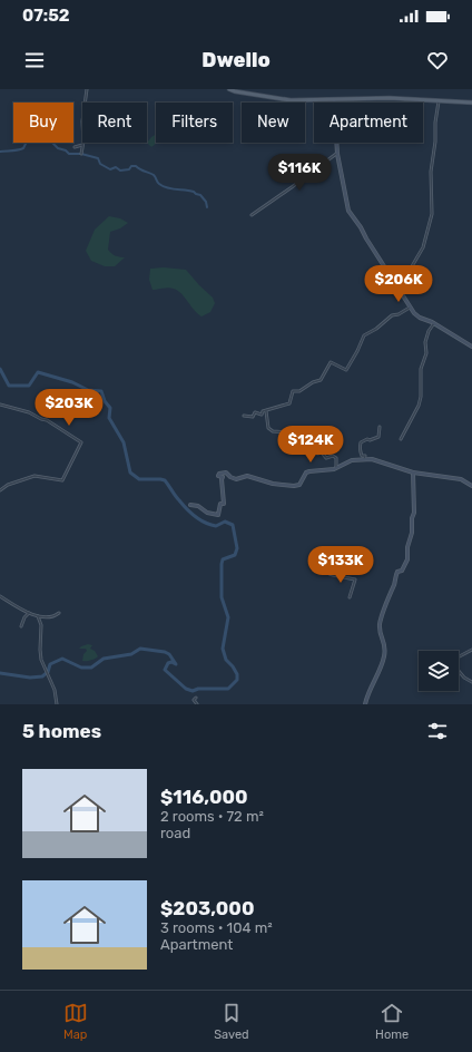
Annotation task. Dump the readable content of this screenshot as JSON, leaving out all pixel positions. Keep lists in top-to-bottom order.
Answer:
{
  "page": {
    "status": "07:52",
    "header": "Dwello",
    "chip": [
      "Buy",
      "Rent",
      "Filters",
      "New",
      "Apartment"
    ],
    "price": [
      "$116K",
      "$206K",
      "$203K",
      "$124K",
      "$133K"
    ],
    "heading": "5 homes",
    "list": [
      {
        "name": "$116,000",
        "note": "2 rooms · 72 m² · road"
      },
      {
        "name": "$203,000",
        "note": "3 rooms · 104 m² · Apartment"
      }
    ],
    "tabs": ["Map", "Saved", "Home"]
  }
}
